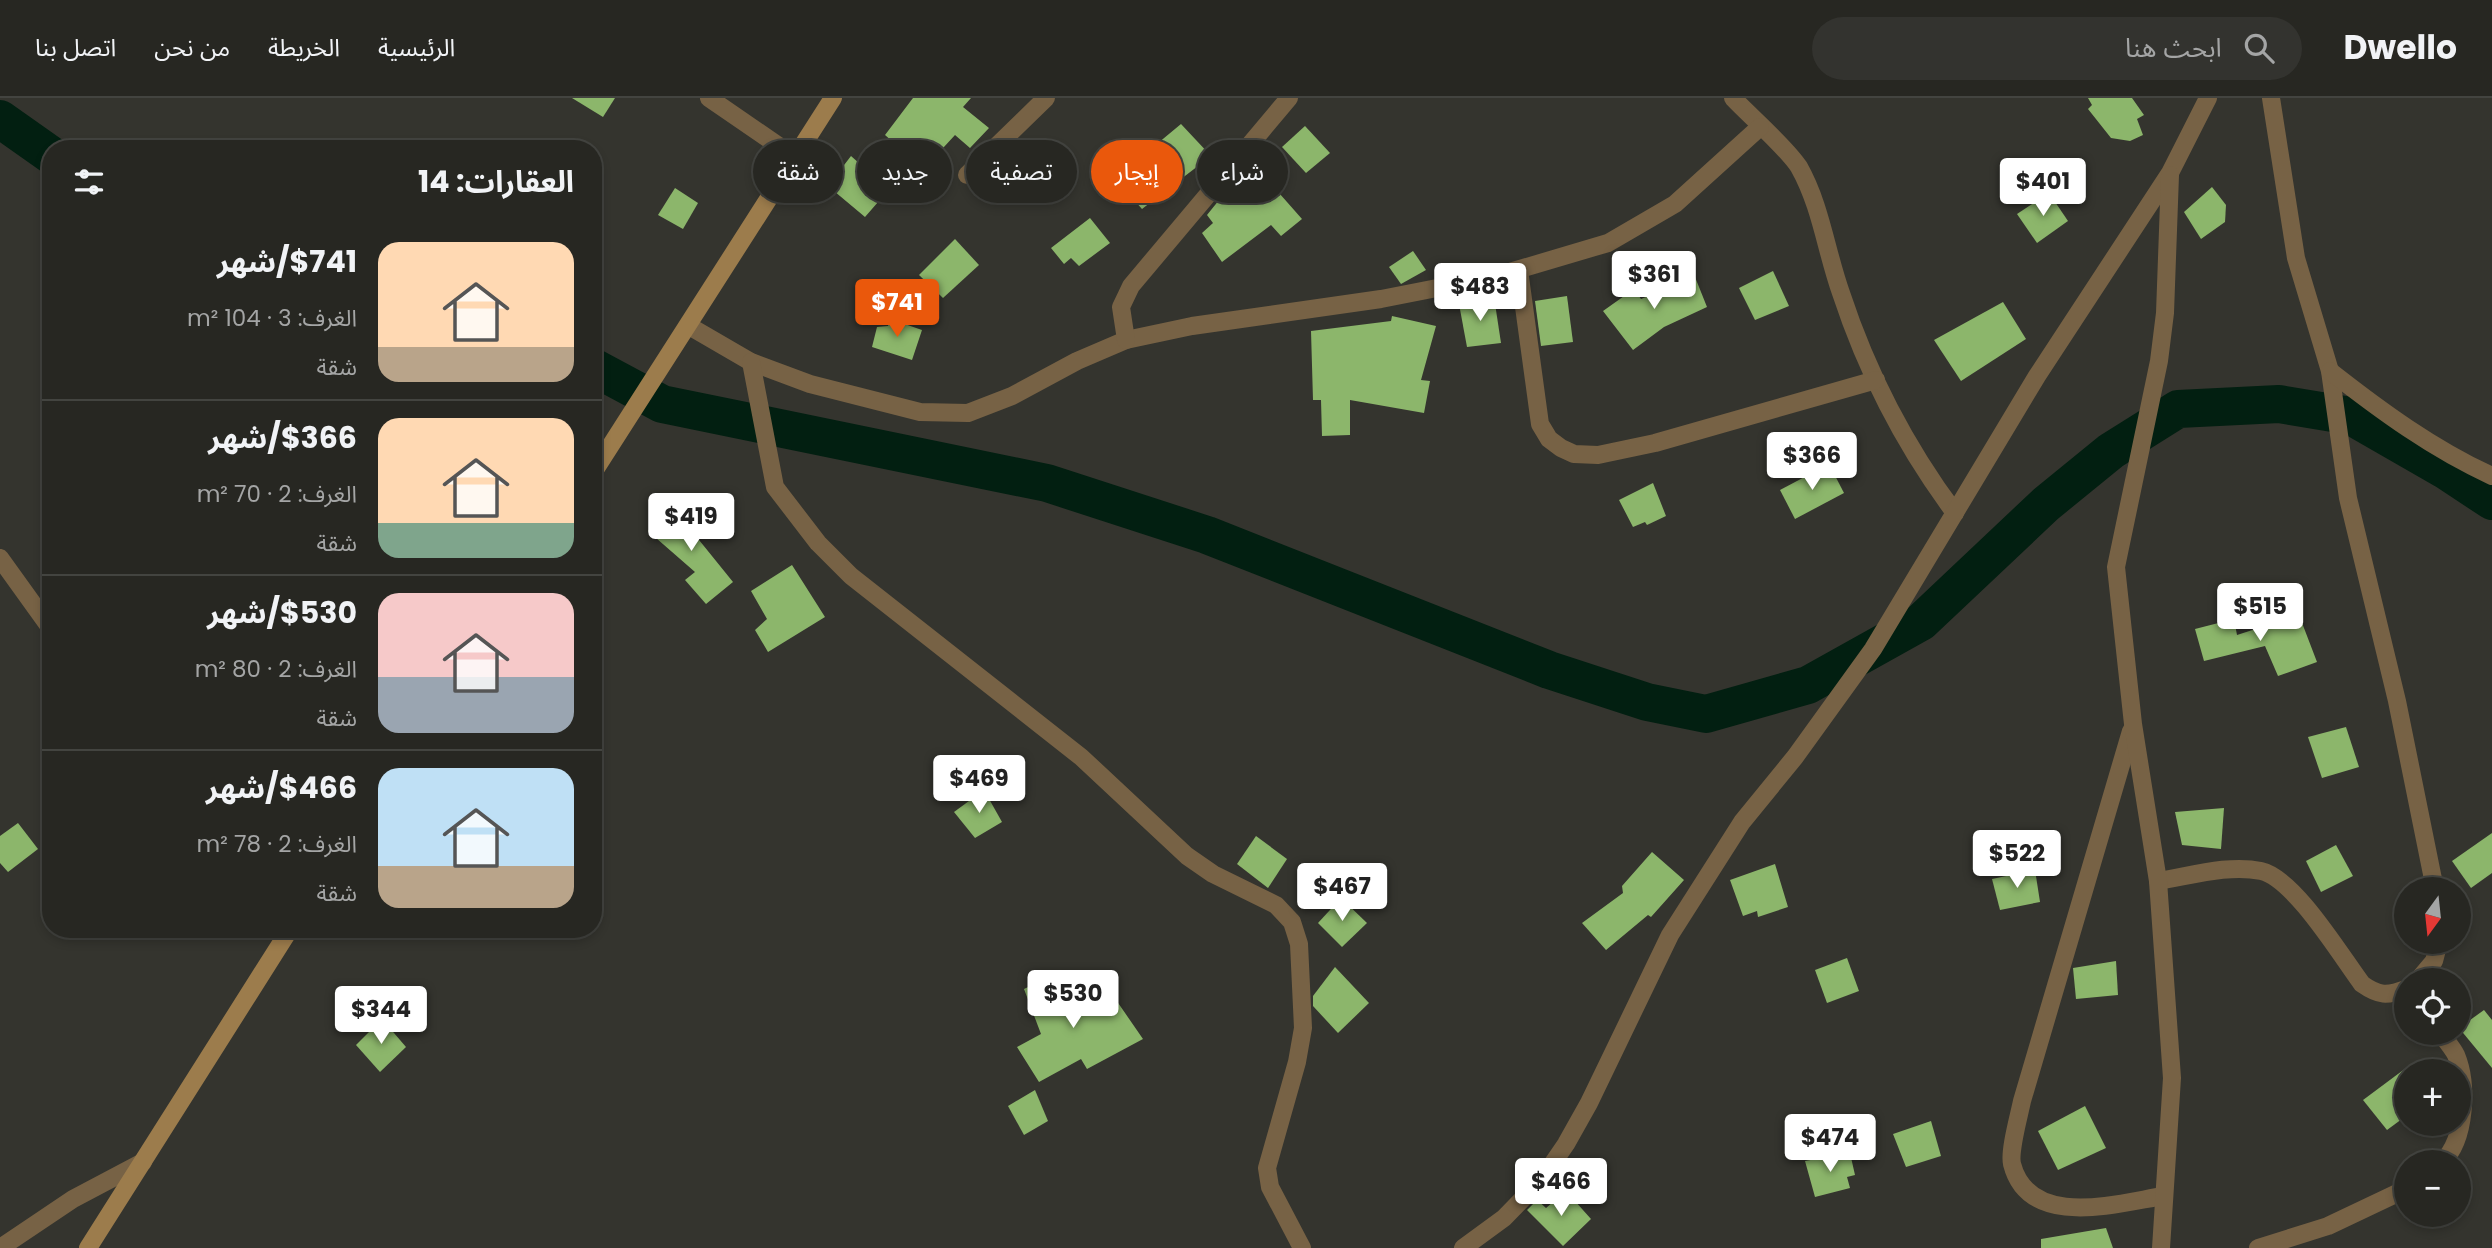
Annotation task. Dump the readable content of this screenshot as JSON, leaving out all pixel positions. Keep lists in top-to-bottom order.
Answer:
{
  "north": "bottom",
  "page": {
    "header": "Dwello",
    "search": "ابحث هنا",
    "nav": [
      "الرئيسية",
      "الخريطة",
      "من نحن",
      "اتصل بنا"
    ],
    "chip": [
      "شراء",
      "إيجار",
      "تصفية",
      "جديد",
      "شقة"
    ],
    "heading": "العقارات: 14",
    "price": [
      "$401",
      "$361",
      "$483",
      "$741",
      "$366",
      "$419",
      "$515",
      "$469",
      "$522",
      "$467",
      "$530",
      "$344",
      "$474",
      "$466"
    ],
    "list": [
      {
        "name": "$741/شهر",
        "note": "الغرف: 3 · 104 m² · شقة"
      },
      {
        "name": "$366/شهر",
        "note": "الغرف: 2 · 70 m² · شقة"
      },
      {
        "name": "$530/شهر",
        "note": "الغرف: 2 · 80 m² · شقة"
      },
      {
        "name": "$466/شهر",
        "note": "الغرف: 2 · 78 m² · شقة"
      }
    ],
    "map_buttons": ["+", "−"]
  }
}
